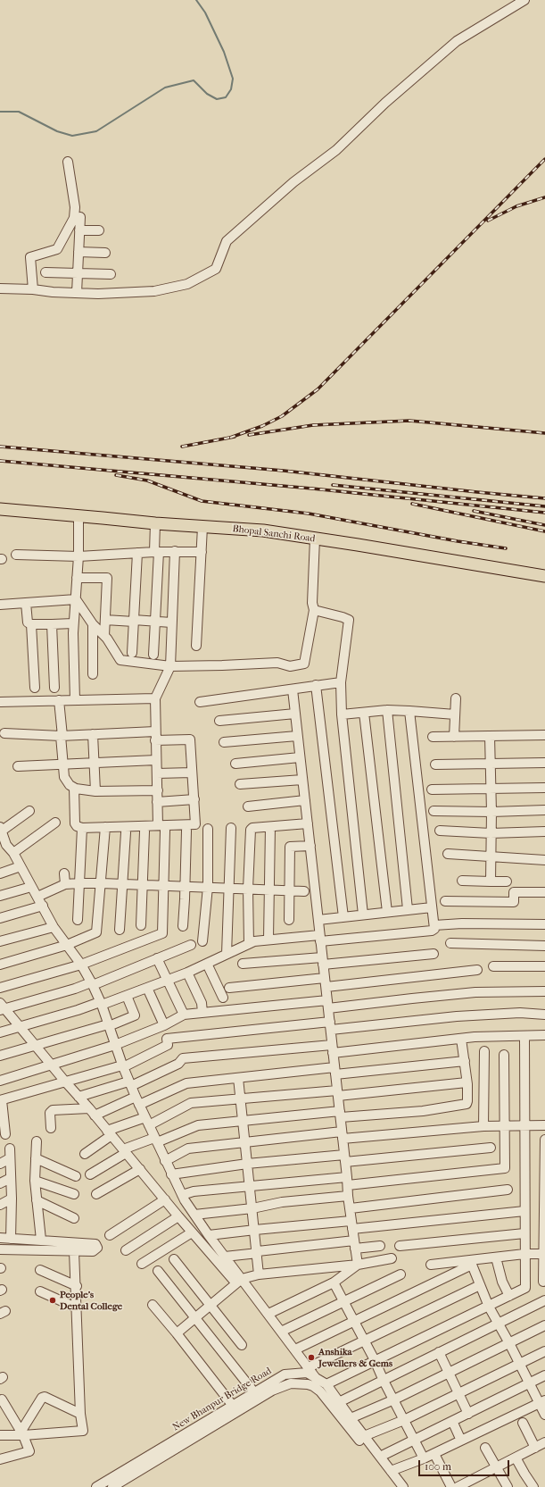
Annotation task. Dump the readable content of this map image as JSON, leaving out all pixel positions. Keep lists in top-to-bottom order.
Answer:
{
  "streets": {
    "main road": ["Bhopal Sanchi Road"],
    "street": ["New Bhanpur Bridge Road"]
  },
  "places": ["People's Dental College", "Anshika Jewellers & Gems"],
  "scale_bar": "100 m"
}
